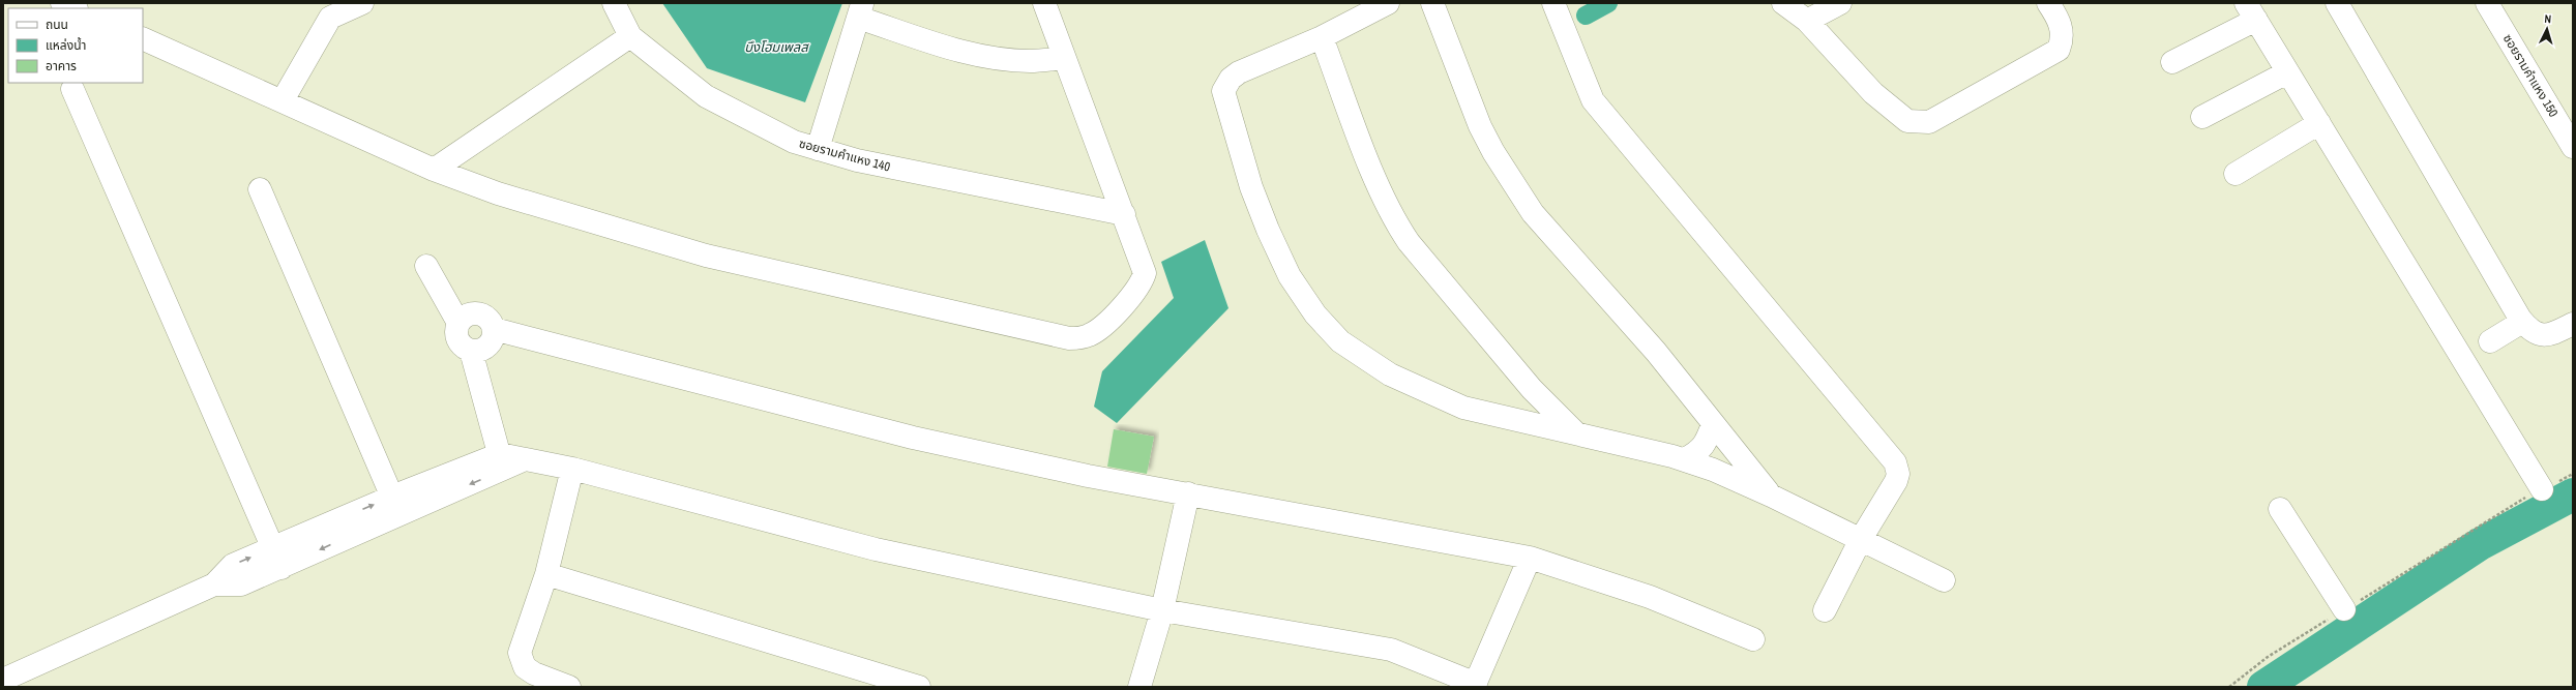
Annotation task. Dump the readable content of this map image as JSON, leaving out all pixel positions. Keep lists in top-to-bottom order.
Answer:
{
  "streets": {
    "street": ["ซอยรามคำแหง 150", "ซอยรามคำแหง 140"]
  },
  "water": ["บึงโฮมเพลส"],
  "legend": ["ถนน", "แหล่งน้ำ", "อาคาร"],
  "north": "top"
}
